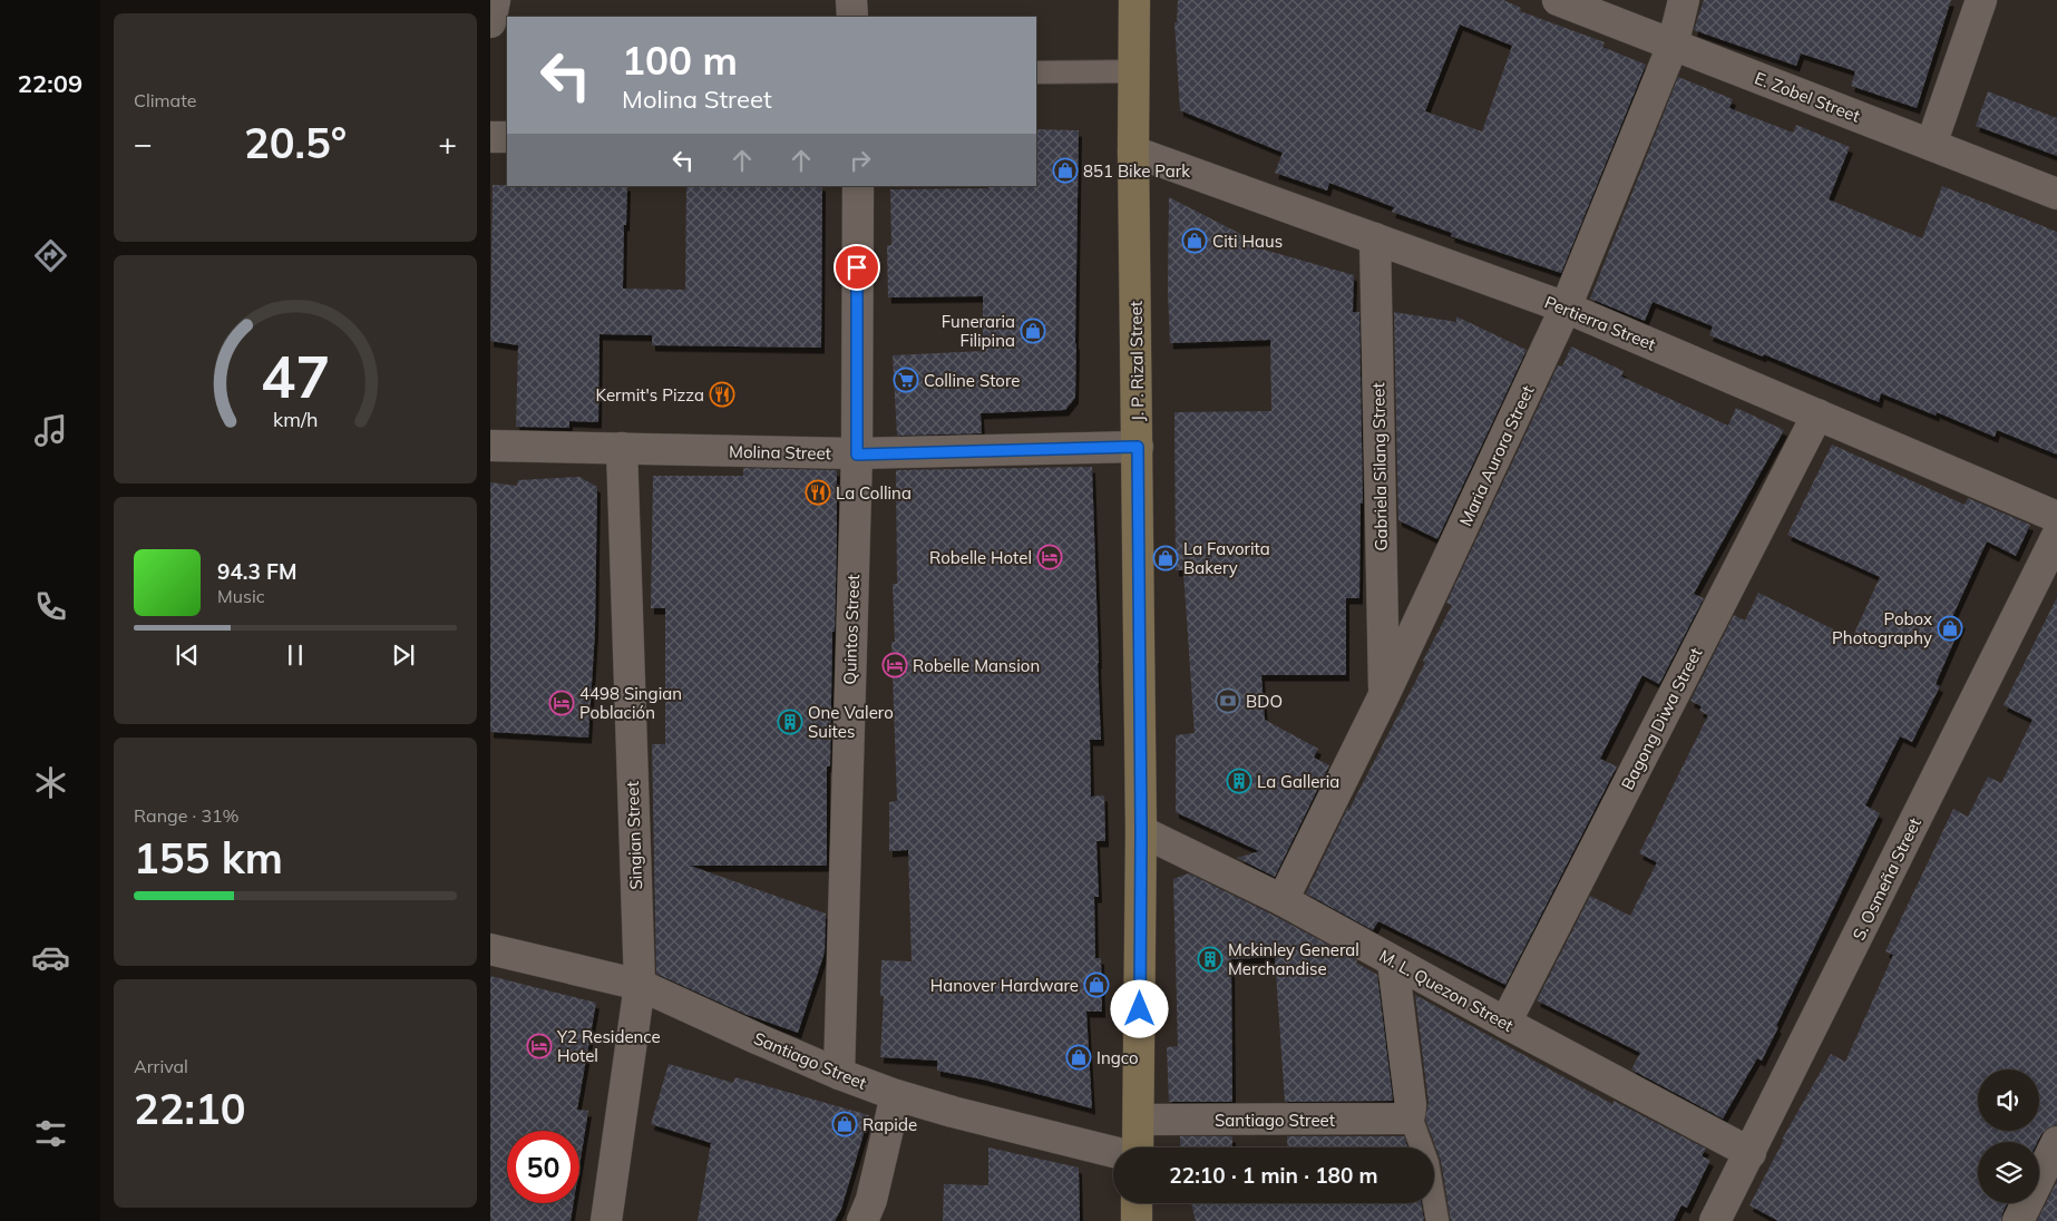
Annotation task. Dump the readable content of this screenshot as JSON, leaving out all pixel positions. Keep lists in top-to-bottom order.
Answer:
{
  "streets": {
    "main road": ["J. P. Rizal Street"],
    "street": [
      "E. Zobel Street",
      "Pertierra Street",
      "Molina Street",
      "Maria Aurora Street",
      "Gabriela Silang Street",
      "Quintos Street",
      "Bagong Diwa Street",
      "Singian Street",
      "S. Osmeña Street",
      "M. L. Quezon Street",
      "Santiago Street"
    ]
  },
  "crossings": [
    ["E. Zobel Street", "Maria Aurora Street"],
    ["Pertierra Street", "J. P. Rizal Street"],
    ["Pertierra Street", "Maria Aurora Street"],
    ["Pertierra Street", "Gabriela Silang Street"],
    ["Pertierra Street", "Bagong Diwa Street"],
    ["J. P. Rizal Street", "Molina Street"],
    ["J. P. Rizal Street", "M. L. Quezon Street"],
    ["J. P. Rizal Street", "Santiago Street"],
    ["Molina Street", "Quintos Street"],
    ["Molina Street", "Singian Street"],
    ["Maria Aurora Street", "Gabriela Silang Street"],
    ["Maria Aurora Street", "M. L. Quezon Street"],
    ["Quintos Street", "Santiago Street"],
    ["Bagong Diwa Street", "M. L. Quezon Street"],
    ["Singian Street", "Santiago Street"],
    ["S. Osmeña Street", "M. L. Quezon Street"]
  ],
  "places": {
    "shop": [
      "851 Bike Park",
      "Citi Haus",
      "Funeraria Filipina",
      "La Favorita Bakery",
      "Pobox Photography",
      "Hanover Hardware",
      "Ingco",
      "Rapide"
    ],
    "supermarket": ["Colline Store"],
    "restaurant": ["Kermit's Pizza", "La Collina"],
    "hotel": [
      "Robelle Hotel",
      "Robelle Mansion",
      "4498 Singian Población",
      "Y2 Residence Hotel"
    ],
    "bank": ["BDO"],
    "building": ["One Valero Suites", "La Galleria", "Mckinley General Merchandise"]
  },
  "page": {
    "tabs": "22:09",
    "tile": [
      "Climate",
      ["Range · 31%", "155 km"],
      ["Arrival", "22:10"]
    ],
    "turn": ["100 m", "Molina Street"],
    "heat": ["−", "20.5°", "+"],
    "song": ["94.3 FM", "Music"],
    "limit": "50",
    "trip": "22:10 · 1 min · 180 m",
    "gauge": ["47", "km/h"]
  }
}
